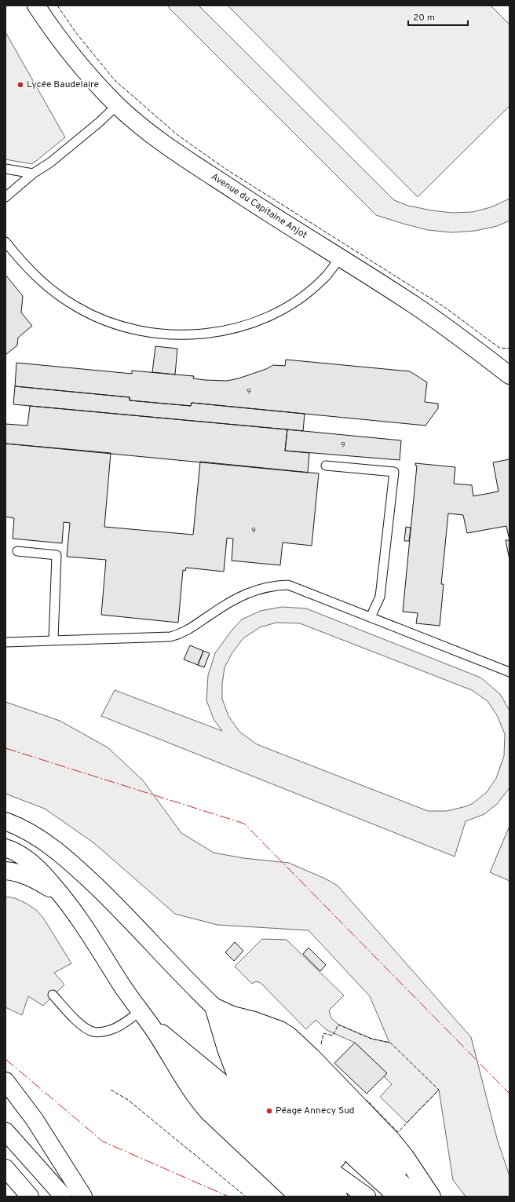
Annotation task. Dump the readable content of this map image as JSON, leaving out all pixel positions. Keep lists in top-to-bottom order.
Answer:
{
  "streets": {
    "main road": ["Avenue du Capitaine Anjot"]
  },
  "places": ["Lycée Baudelaire", "Péage Annecy Sud"],
  "house_numbers": ["9", "9", "9"],
  "scale_bar": "20 m"
}
